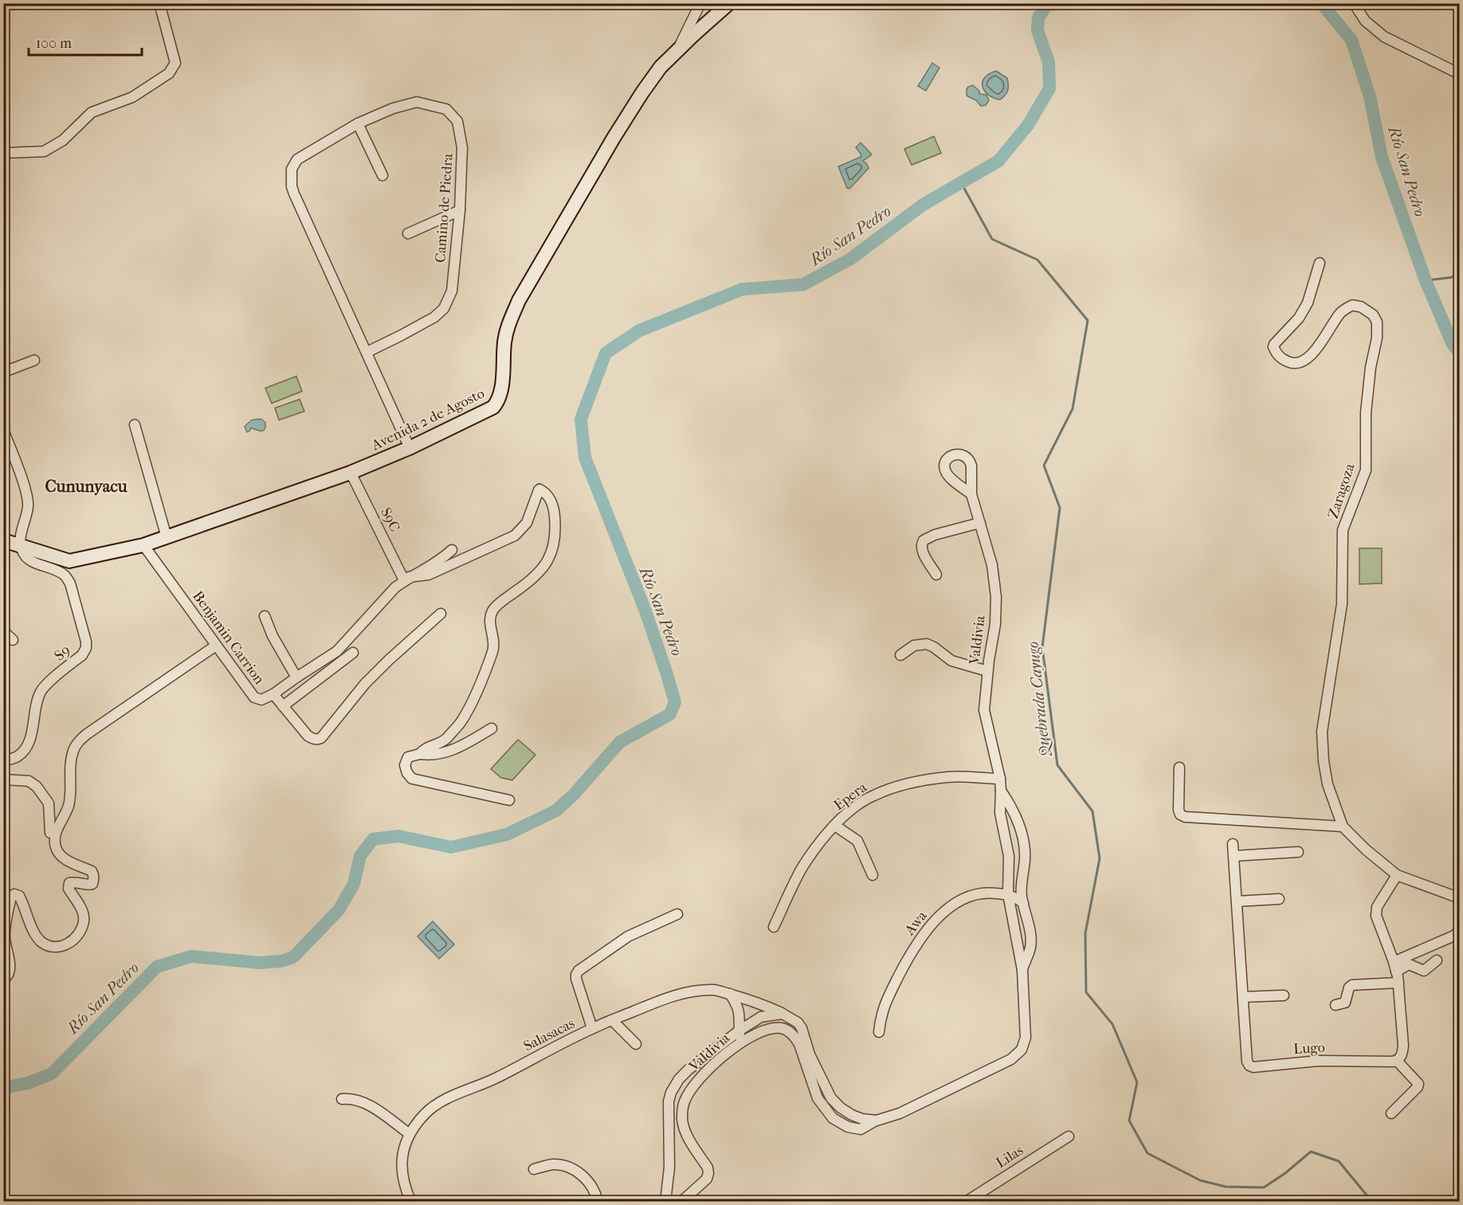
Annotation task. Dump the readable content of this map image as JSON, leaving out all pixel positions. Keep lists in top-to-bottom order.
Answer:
{
  "streets": {
    "main road": ["Avenida 2 de Agosto"],
    "street": [
      "Camino de Piedra",
      "Zaragoza",
      "S9C",
      "Benjamin Carrion",
      "Valdivia",
      "S9",
      "Epera",
      "Awa",
      "Salasacas",
      "Lugo",
      "Lilas"
    ]
  },
  "crossings": [
    ["Camino de Piedra", "Avenida 2 de Agosto"],
    ["Avenida 2 de Agosto", "S9C"],
    ["Avenida 2 de Agosto", "Benjamin Carrion"],
    ["Avenida 2 de Agosto", "S9"],
    ["Valdivia", "Epera"],
    ["Valdivia", "Awa"],
    ["Valdivia", "Salasacas"]
  ],
  "districts": ["Cununyacu"],
  "water": ["Río San Pedro", "Quebrada Cayugo"],
  "scale_bar": "100 m"
}
